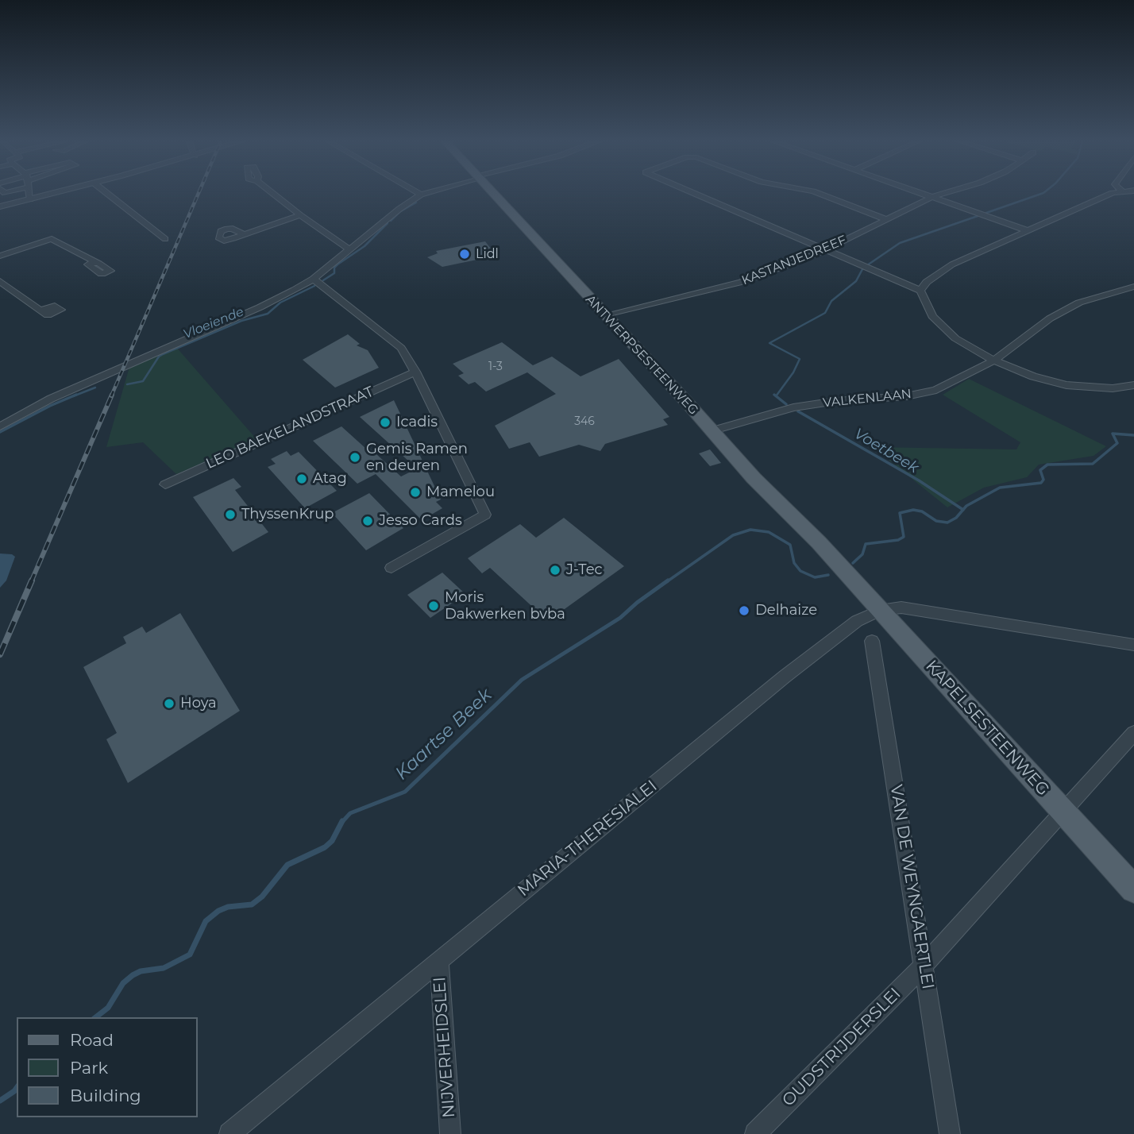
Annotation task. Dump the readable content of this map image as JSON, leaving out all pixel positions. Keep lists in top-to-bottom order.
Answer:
{
  "streets": {
    "main road": ["ANTWERPSESTEENWEG", "KAPELSESTEENWEG"],
    "street": [
      "KASTANJEDREEF",
      "VALKENLAAN",
      "LEO BAEKELANDSTRAAT",
      "MARIA-THERESIALEI",
      "VAN DE WEYNGAERTLEI",
      "NIJVERHEIDSLEI",
      "OUDSTRIJDERSLEI"
    ]
  },
  "crossings": [
    ["KASTANJEDREEF", "ANTWERPSESTEENWEG"],
    ["ANTWERPSESTEENWEG", "VALKENLAAN"],
    ["ANTWERPSESTEENWEG", "KAPELSESTEENWEG"],
    ["KAPELSESTEENWEG", "MARIA-THERESIALEI"],
    ["KAPELSESTEENWEG", "OUDSTRIJDERSLEI"],
    ["MARIA-THERESIALEI", "NIJVERHEIDSLEI"],
    ["VAN DE WEYNGAERTLEI", "OUDSTRIJDERSLEI"]
  ],
  "water": ["Vloeiende", "Voetbeek", "Kaartse Beek"],
  "places": [
    "Lidl",
    "Icadis",
    "Gemis Ramen en deuren",
    "Atag",
    "Mamelou",
    "ThyssenKrup",
    "Jesso Cards",
    "J-Tec",
    "Moris Dakwerken bvba",
    "Delhaize",
    "Hoya"
  ],
  "house_numbers": ["1-3", "346"],
  "legend": ["Road", "Park", "Building"]
}
